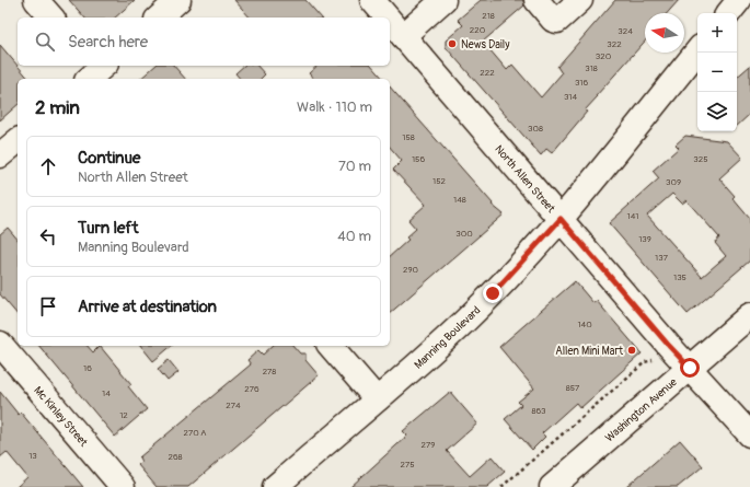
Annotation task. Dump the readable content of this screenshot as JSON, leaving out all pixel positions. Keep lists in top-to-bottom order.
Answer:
{
  "streets": {
    "street": [
      "North Allen Street",
      "Manning Boulevard",
      "Washington Avenue",
      "Mc Kinley Street"
    ]
  },
  "crossings": [
    ["North Allen Street", "Manning Boulevard"],
    ["North Allen Street", "Washington Avenue"]
  ],
  "places": ["News Daily", "Allen Mini Mart"],
  "house_numbers": [
    "218",
    "220",
    "324",
    "322",
    "320",
    "318",
    "222",
    "316",
    "314",
    "308",
    "158",
    "156",
    "325",
    "152",
    "309",
    "148",
    "141",
    "300",
    "139",
    "137",
    "290",
    "135",
    "140",
    "16",
    "278",
    "857",
    "276",
    "14",
    "274",
    "863",
    "12",
    "270 A",
    "279",
    "13",
    "268",
    "275"
  ],
  "north": "left",
  "page": {
    "map_buttons": ["+", "−"],
    "search": "Search here",
    "heading": ["2 min", "Walk · 110 m"],
    "list": [
      ["Continue", "North Allen Street", "70 m"],
      ["Turn left", "Manning Boulevard", "40 m"],
      "Arrive at destination"
    ]
  }
}
